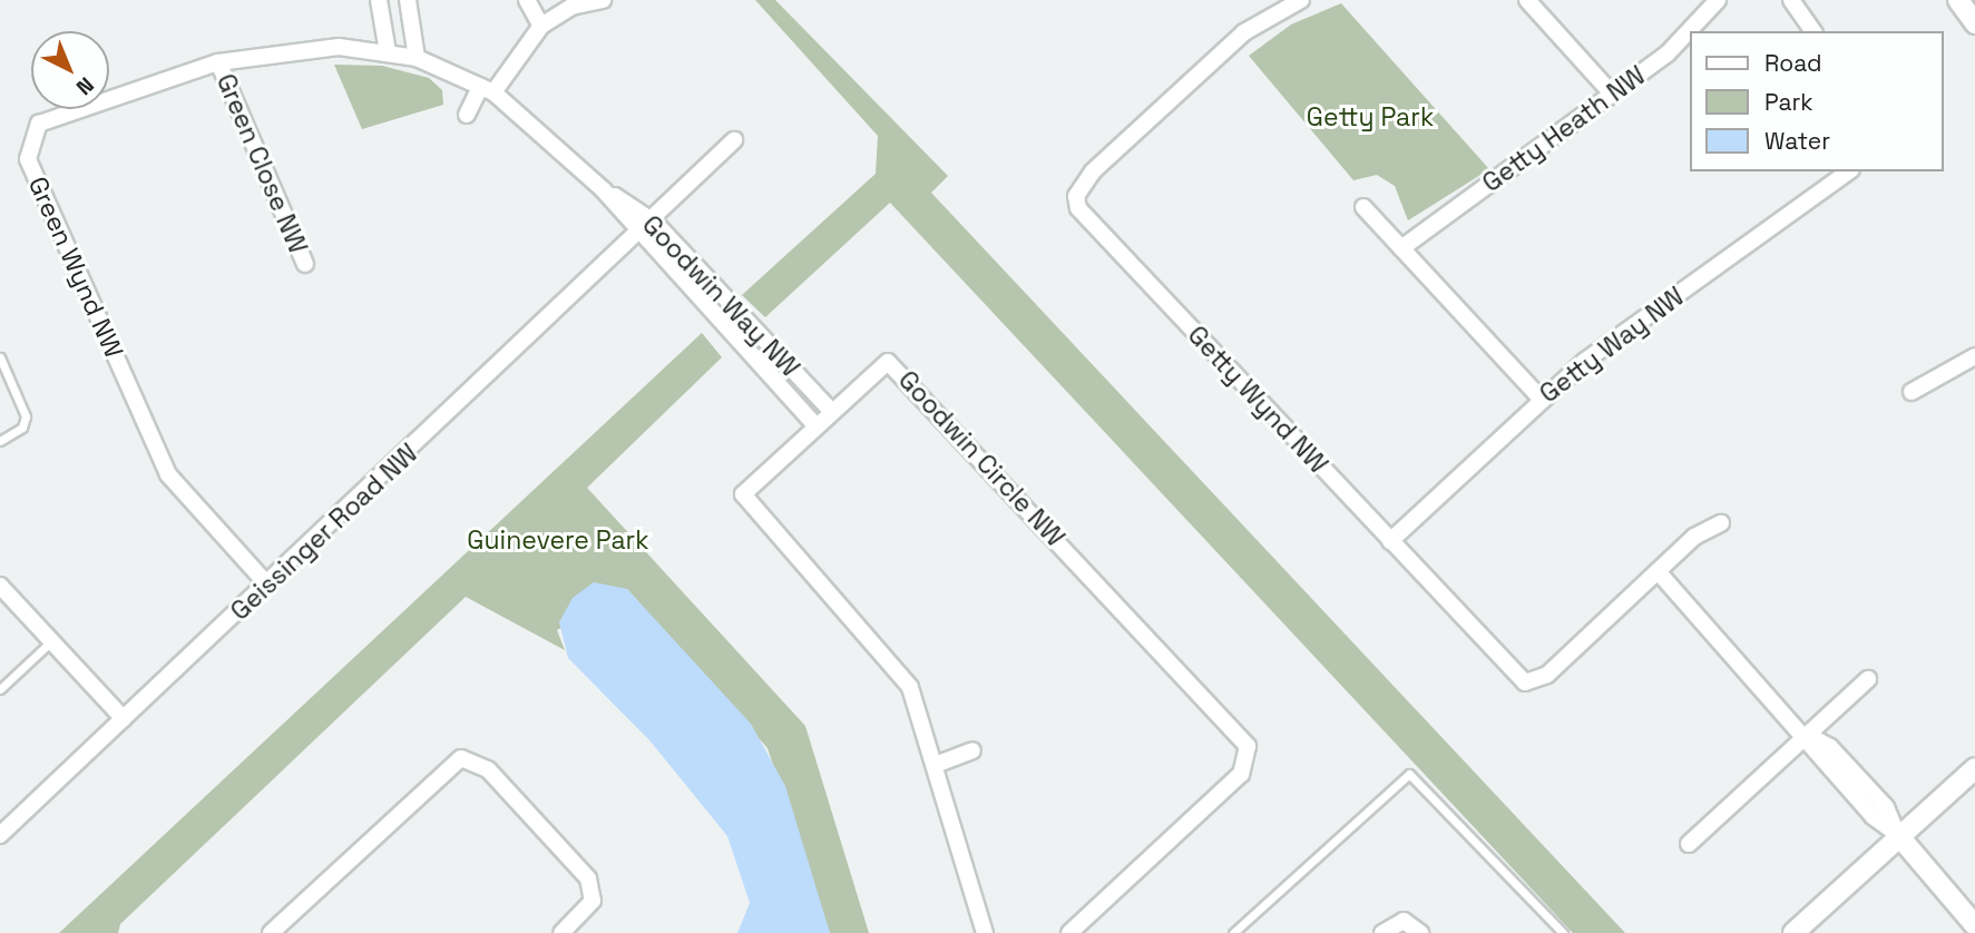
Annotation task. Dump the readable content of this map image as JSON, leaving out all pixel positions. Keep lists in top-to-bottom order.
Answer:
{
  "streets": {
    "street": [
      "Getty Heath NW",
      "Green Close NW",
      "Green Wynd NW",
      "Goodwin Way NW",
      "Getty Way NW",
      "Getty Wynd NW",
      "Goodwin Circle NW",
      "Geissinger Road NW"
    ]
  },
  "crossings": [
    ["Green Close NW", "Green Wynd NW"],
    ["Green Wynd NW", "Goodwin Way NW"],
    ["Green Wynd NW", "Geissinger Road NW"],
    ["Goodwin Way NW", "Goodwin Circle NW"],
    ["Goodwin Way NW", "Geissinger Road NW"],
    ["Getty Way NW", "Getty Wynd NW"]
  ],
  "parks": ["Getty Park", "Guinevere Park"],
  "legend": ["Road", "Park", "Water"],
  "north": "bottom right"
}
